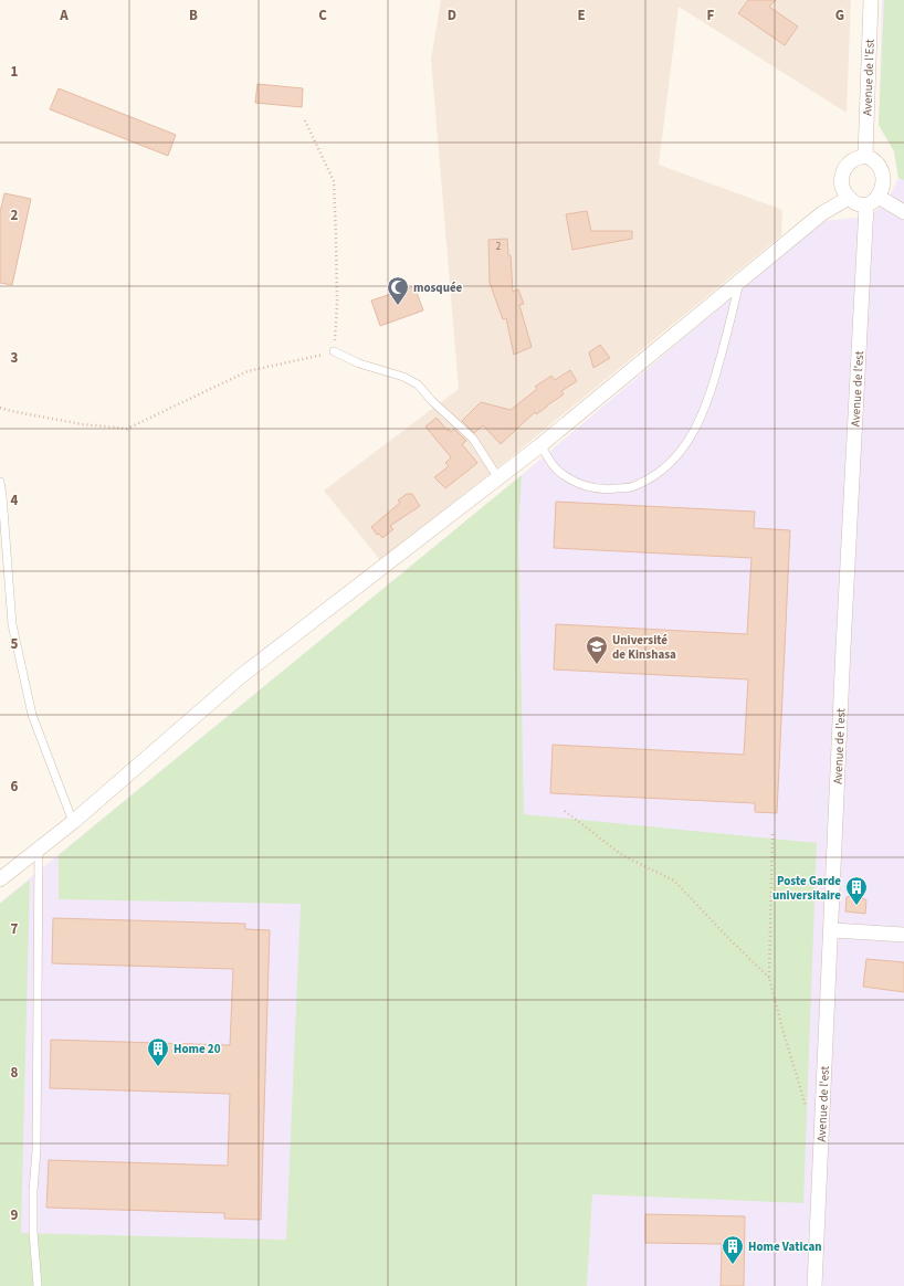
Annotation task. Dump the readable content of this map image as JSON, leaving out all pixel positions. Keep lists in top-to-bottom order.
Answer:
{
  "streets": {
    "street": ["Avenue de l'Est", "Avenue de l'est"]
  },
  "crossings": [
    ["Avenue de l'Est", "Avenue de l'est"]
  ],
  "places": {
    "mosque": ["mosquée"],
    "school or university": ["Université de Kinshasa"],
    "building": ["Poste Garde universitaire", "Home 20", "Home Vatican"]
  },
  "house_numbers": ["2"],
  "grid": {
    "columns": [
      "A",
      "B",
      "C",
      "D",
      "E",
      "F",
      "G"
    ],
    "rows": [
      "1",
      "2",
      "3",
      "4",
      "5",
      "6",
      "7",
      "8",
      "9"
    ]
  }
}
